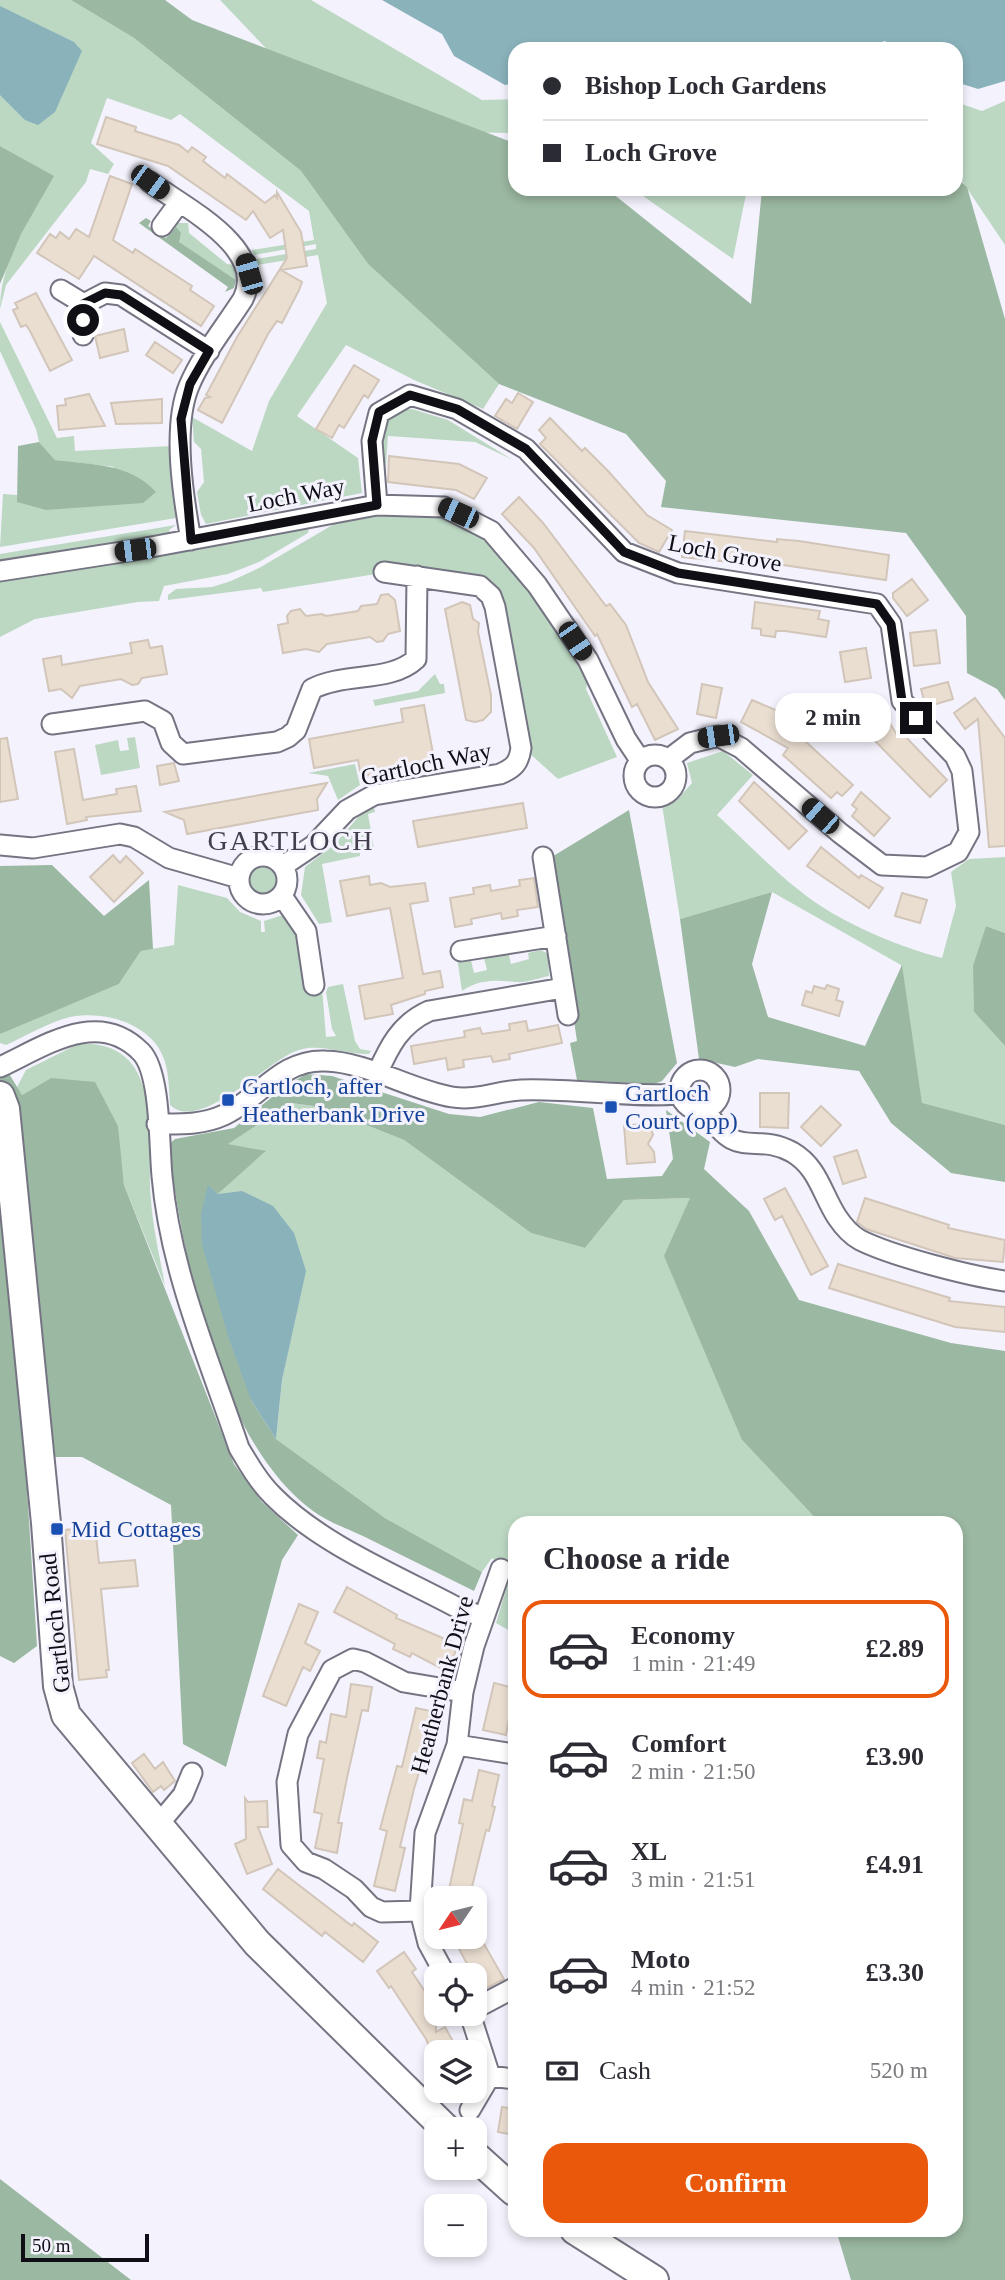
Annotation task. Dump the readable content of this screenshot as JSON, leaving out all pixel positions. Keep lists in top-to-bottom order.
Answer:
{
  "streets": {
    "main road": ["Gartloch Road"],
    "street": [
      "Loch Way",
      "Loch Grove",
      "Gartloch Way",
      "Heatherbank Drive"
    ]
  },
  "crossings": [
    ["Loch Way", "Loch Grove"]
  ],
  "districts": ["GARTLOCH"],
  "places": {
    "transit": ["Gartloch, after Heatherbank Drive", "Gartloch Court (opp)", "Mid Cottages"]
  },
  "scale_bar": "50 m",
  "north": "bottom left",
  "page": {
    "banner": ["Bishop Loch Gardens", "Loch Grove"],
    "bubble": "2 min",
    "heading": "Choose a ride",
    "list": [
      {
        "name": "Economy",
        "note": "1 min · 21:49",
        "value": "£2.89"
      },
      {
        "name": "Comfort",
        "note": "2 min · 21:50",
        "value": "£3.90"
      },
      {
        "name": "XL",
        "note": "3 min · 21:51",
        "value": "£4.91"
      },
      {
        "name": "Moto",
        "note": "4 min · 21:52",
        "value": "£3.30"
      }
    ],
    "map_buttons": ["+", "−"],
    "pay": ["Cash", "520 m"],
    "buttons": "Confirm",
    "scale": "50 m"
  }
}
